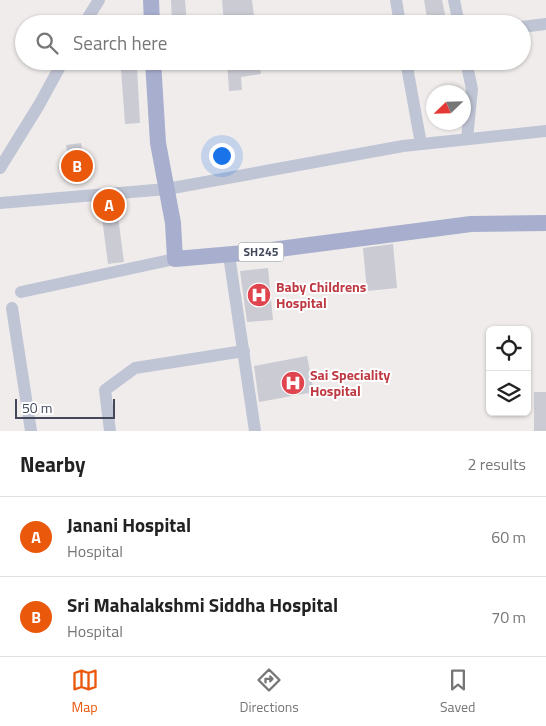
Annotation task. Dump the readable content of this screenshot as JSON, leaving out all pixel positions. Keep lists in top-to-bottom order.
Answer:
{
  "streets": {
    "main road": ["SH245"]
  },
  "places": {
    "hospital": ["Baby Childrens Hospital", "Sai Speciality Hospital"]
  },
  "scale_bar": "50 m",
  "north": "bottom left",
  "page": {
    "search": "Search here",
    "pins": ["B", "A"],
    "scale": "50 m",
    "heading": ["Nearby", "2 results"],
    "list": [
      {
        "mark": "A",
        "name": "Janani Hospital",
        "note": "Hospital",
        "value": "60 m"
      },
      {
        "mark": "B",
        "name": "Sri Mahalakshmi Siddha Hospital",
        "note": "Hospital",
        "value": "70 m"
      }
    ],
    "nav": ["Map", "Directions", "Saved"]
  }
}
